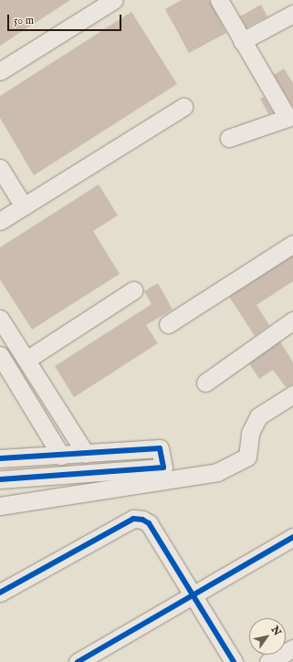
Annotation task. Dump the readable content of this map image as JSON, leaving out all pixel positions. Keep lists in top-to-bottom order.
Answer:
{
  "scale_bar": "50 m",
  "north": "top right"
}
